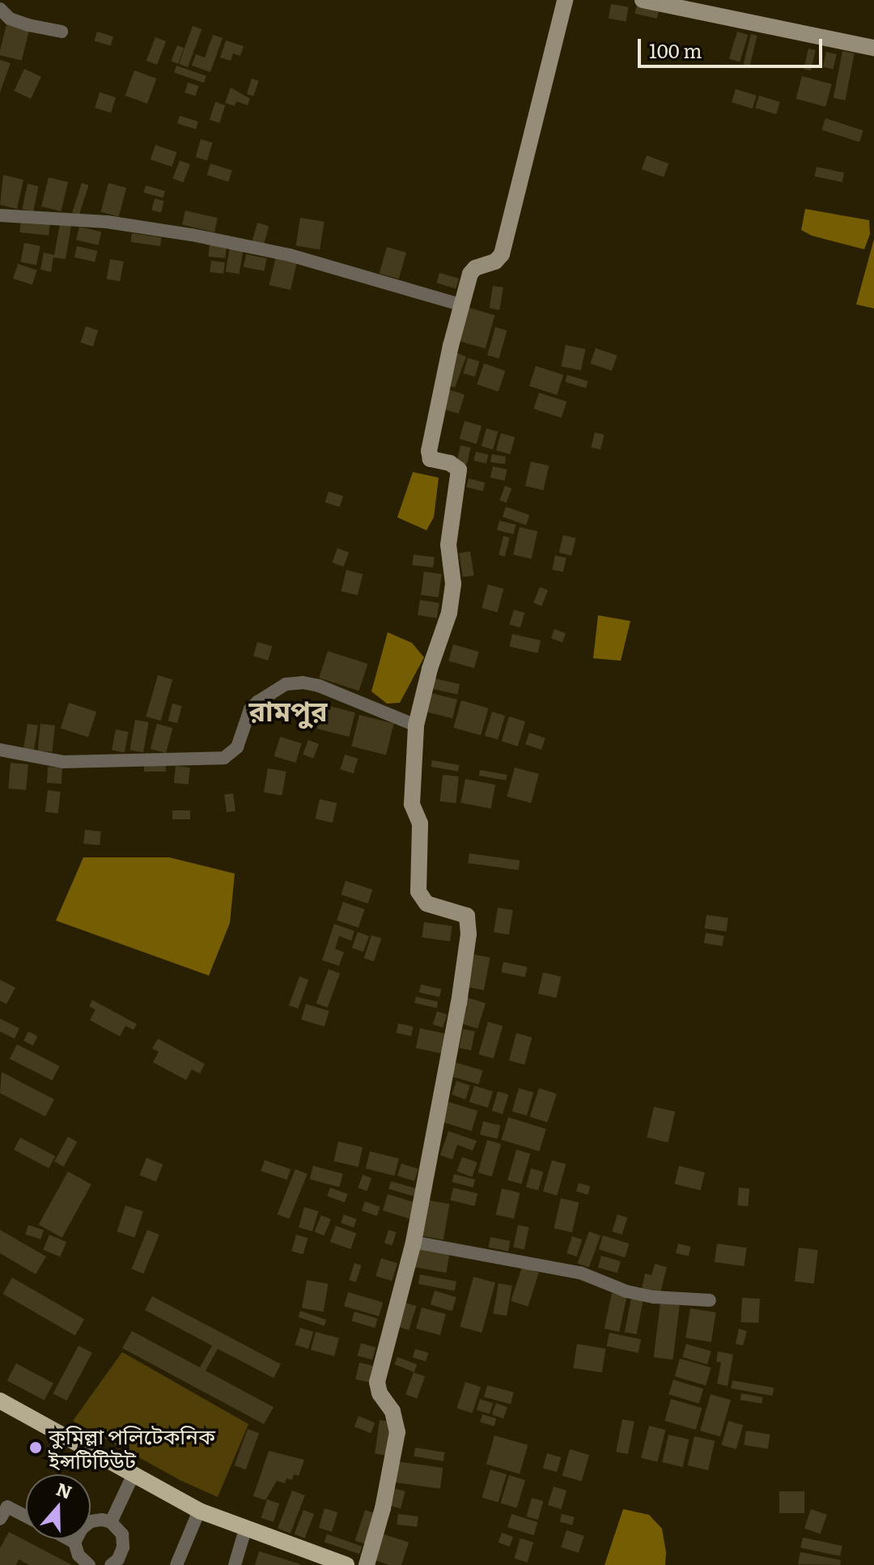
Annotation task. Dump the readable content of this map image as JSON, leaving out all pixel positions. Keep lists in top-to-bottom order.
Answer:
{
  "districts": ["রামপুর"],
  "places": ["কুমিল্লা পলিটেকনিক ইন্সটিটিউট"],
  "scale_bar": "100 m",
  "north": "top"
}
